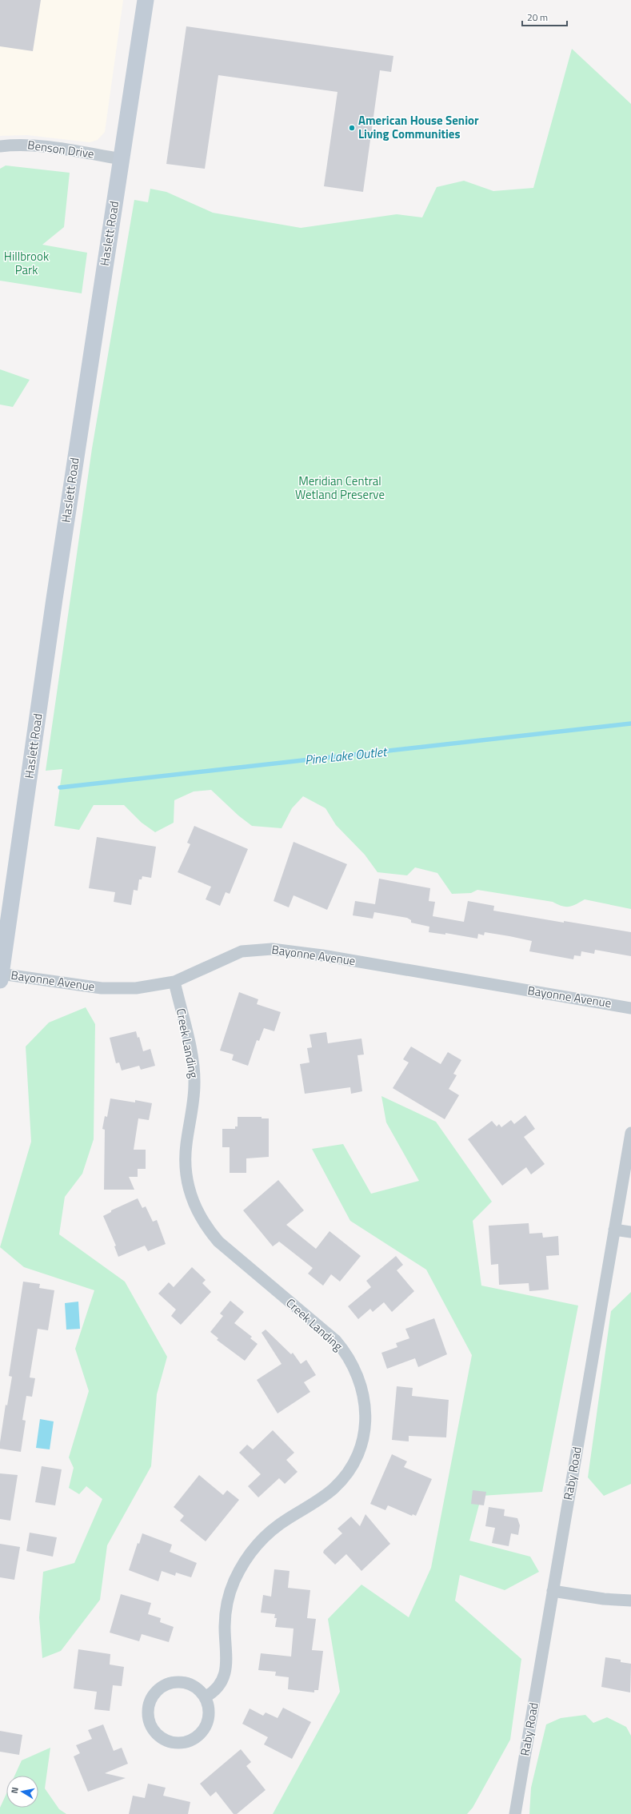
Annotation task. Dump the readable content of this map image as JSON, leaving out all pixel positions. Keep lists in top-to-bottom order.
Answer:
{
  "streets": {
    "main road": ["Haslett Road"],
    "street": [
      "Benson Drive",
      "Bayonne Avenue",
      "Creek Landing",
      "Raby Road"
    ]
  },
  "crossings": [
    ["Benson Drive", "Haslett Road"],
    ["Haslett Road", "Bayonne Avenue"],
    ["Bayonne Avenue", "Creek Landing"]
  ],
  "water": ["Pine Lake Outlet"],
  "parks": ["Hillbrook Park", "Meridian Central Wetland Preserve"],
  "places": ["American House Senior Living Communities"],
  "scale_bar": "20 m",
  "north": "left"
}
